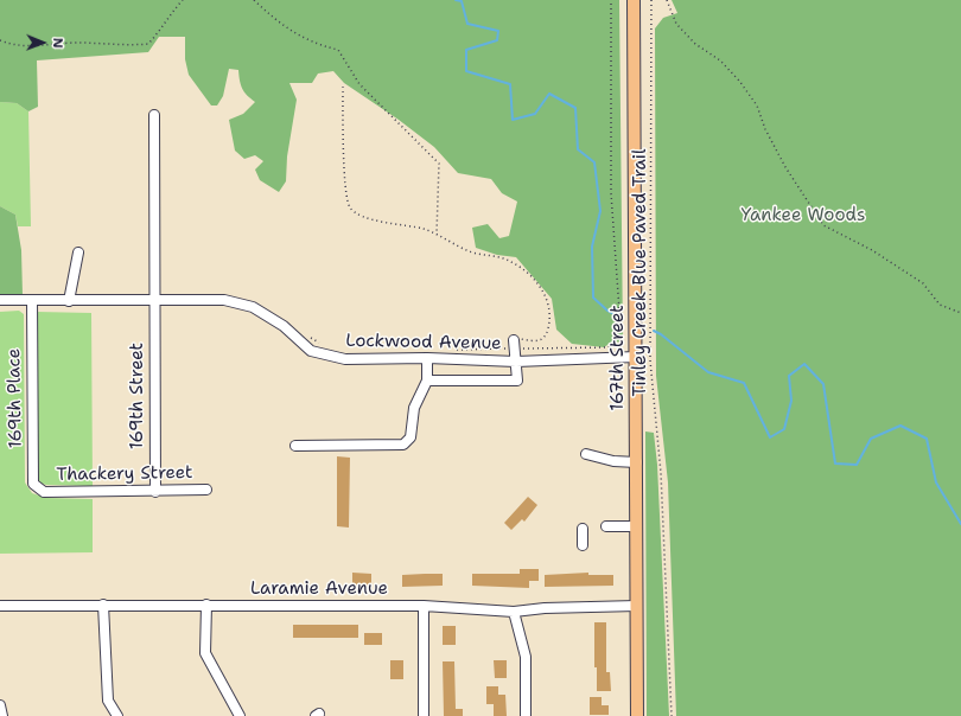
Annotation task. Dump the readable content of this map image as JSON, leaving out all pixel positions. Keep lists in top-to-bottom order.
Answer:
{
  "streets": {
    "main road": ["167th Street"],
    "street": [
      "Lockwood Avenue",
      "169th Street",
      "169th Place",
      "Thackery Street",
      "Laramie Avenue"
    ],
    "path": ["Tinley Creek Blue Paved Trail"]
  },
  "crossings": [
    ["Lockwood Avenue", "167th Street"],
    ["Lockwood Avenue", "169th Street"],
    ["Lockwood Avenue", "169th Place"],
    ["167th Street", "Laramie Avenue"],
    ["169th Street", "Thackery Street"],
    ["169th Place", "Thackery Street"]
  ],
  "parks": ["Yankee Woods"],
  "north": "right"
}
